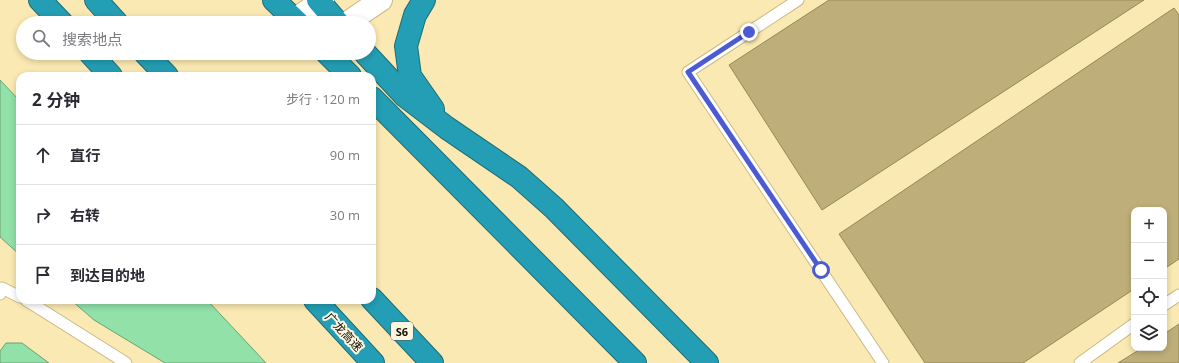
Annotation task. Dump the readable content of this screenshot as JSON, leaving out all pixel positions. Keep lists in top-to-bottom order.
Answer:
{
  "streets": {
    "highway": ["S6", "广龙高速"]
  },
  "page": {
    "search": "搜索地点",
    "heading": ["2 分钟", "步行 · 120 m"],
    "list": [
      ["直行", "90 m"],
      ["右转", "30 m"],
      "到达目的地"
    ],
    "map_buttons": ["+", "−"]
  }
}
